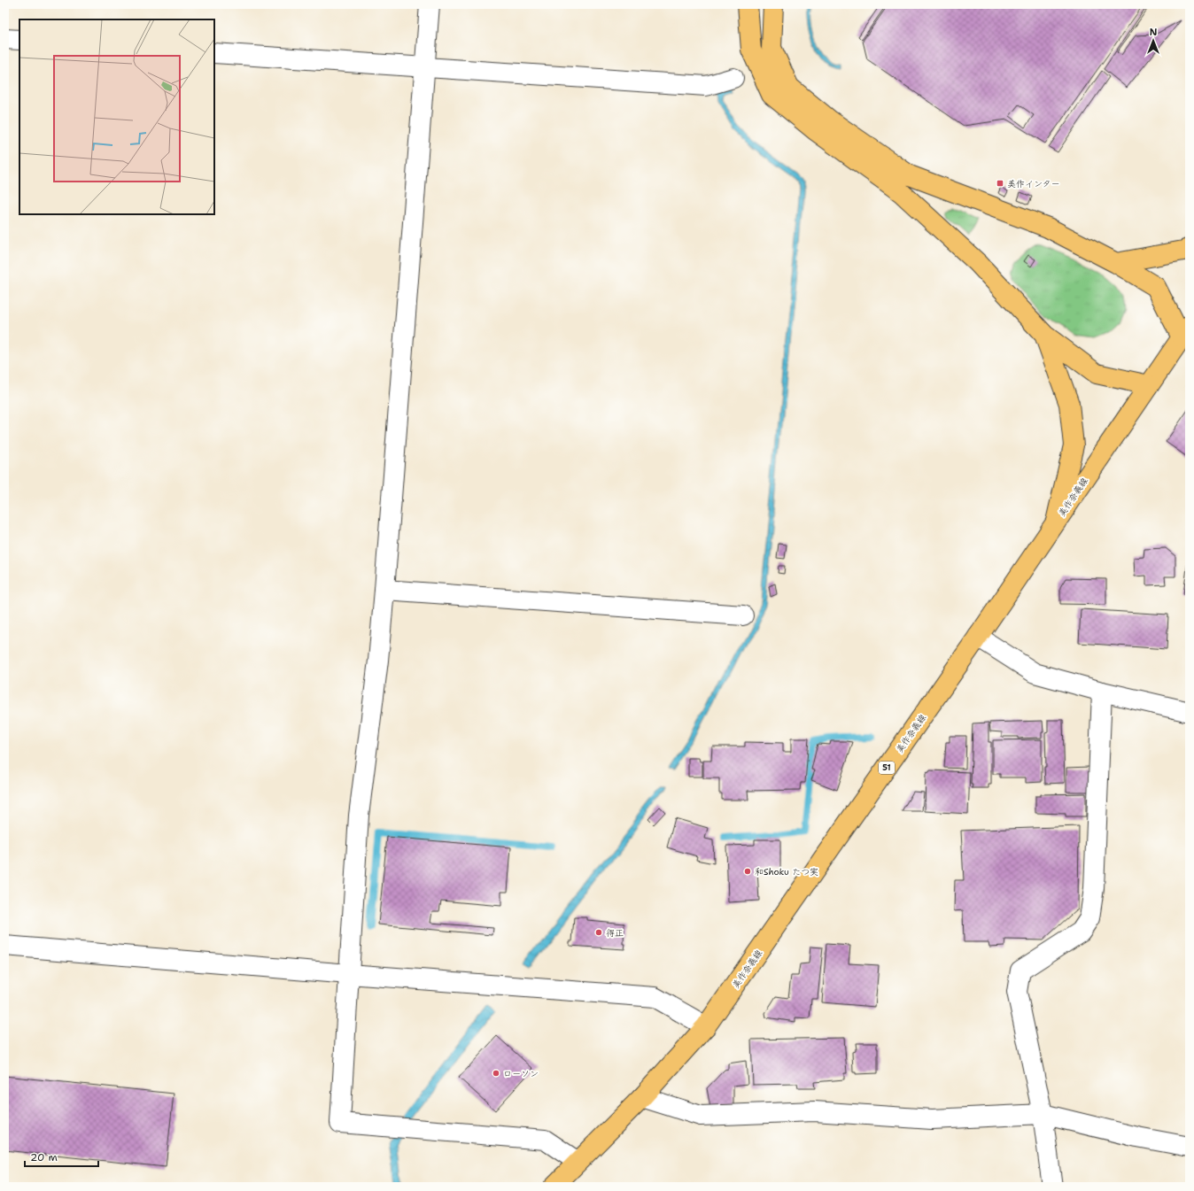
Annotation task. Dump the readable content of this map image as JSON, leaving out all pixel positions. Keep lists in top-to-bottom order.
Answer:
{
  "streets": {
    "main road": ["美作奈義線", "51"]
  },
  "places": {
    "transit": ["美作インター"],
    "other": ["和Shoku たつ実", "得正", "ローソン"]
  },
  "scale_bar": "20 m",
  "north": "top"
}
